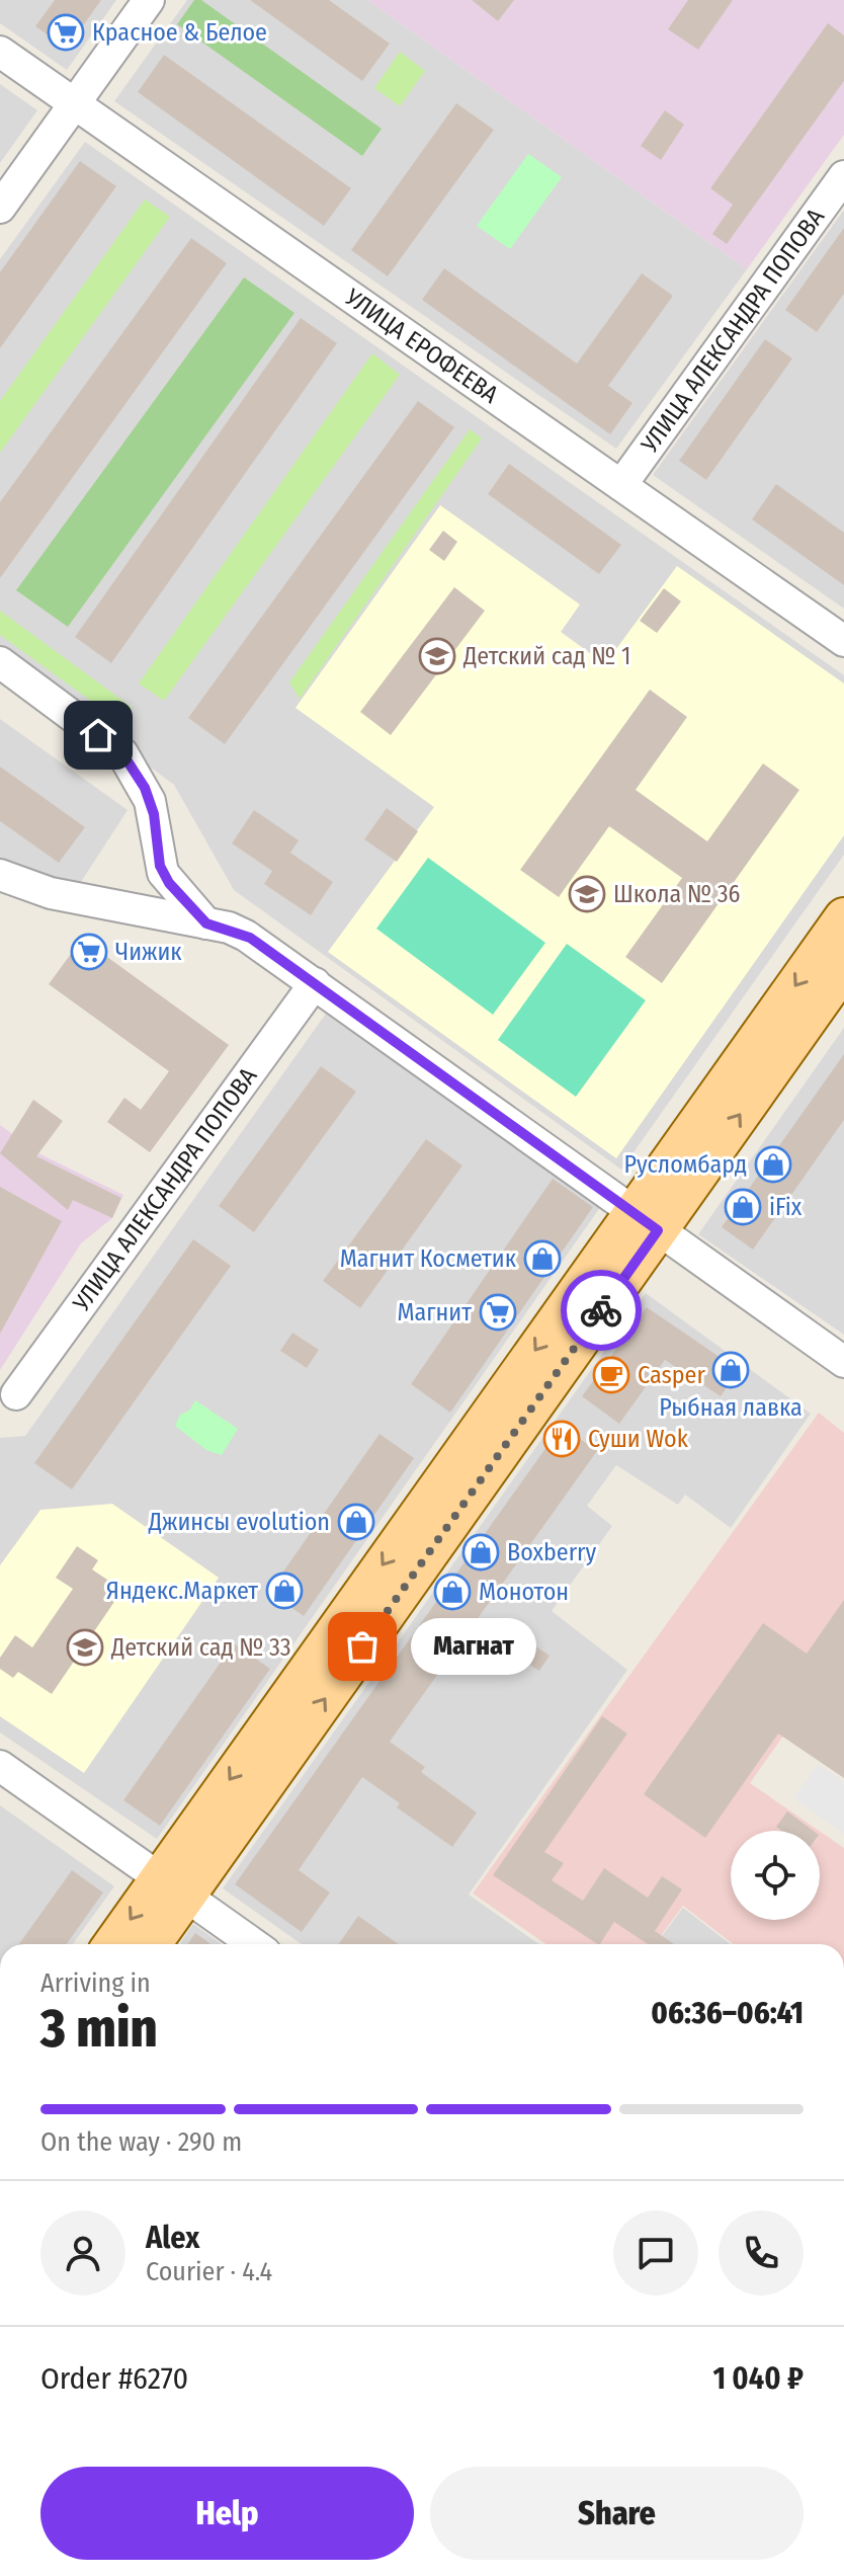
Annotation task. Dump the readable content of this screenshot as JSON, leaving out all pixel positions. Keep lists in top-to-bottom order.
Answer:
{
  "streets": {
    "street": ["УЛИЦА АЛЕКСАНДРА ПОПОВА", "УЛИЦА ЕРОФЕЕВА"]
  },
  "crossings": [
    ["УЛИЦА АЛЕКСАНДРА ПОПОВА", "УЛИЦА ЕРОФЕЕВА"]
  ],
  "places": {
    "supermarket": ["Красное & Белое", "Чижик", "Магнит"],
    "school or university": ["Детский сад № 1", "Школа № 36", "Детский сад № 33"],
    "shop": [
      "Русломбард",
      "iFix",
      "Магнит Косметик",
      "Рыбная лавка",
      "Джинсы evolution",
      "Boxberry",
      "Яндекс.Маркет",
      "Монотон"
    ],
    "cafe": ["Casper"],
    "restaurant": ["Суши Wok"],
    "other": ["Магнат"]
  },
  "page": {
    "bubble": "Магнат",
    "heading": ["3 min", "Arriving in", "06:36–06:41"],
    "panel": [
      "Alex",
      "Courier · 4.4",
      "Order #6270",
      "1 040 ₽"
    ],
    "bar": "On the way · 290 m",
    "buttons": ["Help", "Share"]
  }
}
